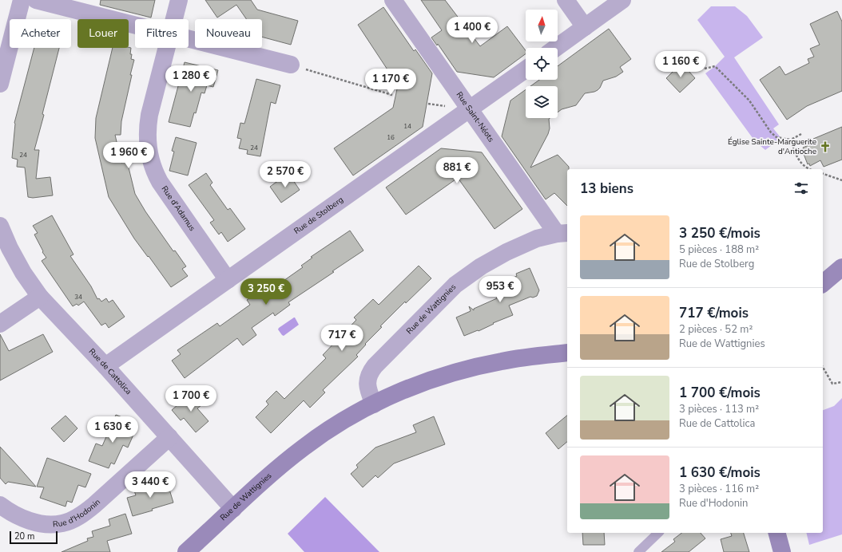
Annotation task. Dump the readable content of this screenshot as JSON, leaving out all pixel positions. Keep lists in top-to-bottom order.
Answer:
{
  "streets": {
    "street": [
      "Rue Saint-Néots",
      "Rue d'Adamus",
      "Rue de Stolberg",
      "Rue de Wattignies",
      "Rue de Cattolica",
      "Rue d'Hodonin"
    ]
  },
  "crossings": [
    ["Rue Saint-Néots", "Rue de Stolberg"],
    ["Rue Saint-Néots", "Rue de Wattignies"],
    ["Rue d'Adamus", "Rue de Stolberg"],
    ["Rue de Stolberg", "Rue de Cattolica"],
    ["Rue de Wattignies", "Rue de Cattolica"],
    ["Rue de Cattolica", "Rue d'Hodonin"]
  ],
  "places": {
    "church": ["Église Sainte-Marguerite d'Antioche"]
  },
  "house_numbers": [
    "14",
    "16",
    "24",
    "24",
    "34"
  ],
  "scale_bar": "20 m",
  "north": "top",
  "page": {
    "price": [
      "1 400 €",
      "1 160 €",
      "1 280 €",
      "1 170 €",
      "1 960 €",
      "881 €",
      "2 570 €",
      "953 €",
      "3 250 €",
      "717 €",
      "1 700 €",
      "1 630 €",
      "3 440 €"
    ],
    "chip": [
      "Acheter",
      "Louer",
      "Filtres",
      "Nouveau"
    ],
    "heading": "13 biens",
    "list": [
      {
        "name": "3 250 €/mois",
        "note": "5 pièces · 188 m² · Rue de Stolberg"
      },
      {
        "name": "717 €/mois",
        "note": "2 pièces · 52 m² · Rue de Wattignies"
      },
      {
        "name": "1 700 €/mois",
        "note": "3 pièces · 113 m² · Rue de Cattolica"
      },
      {
        "name": "1 630 €/mois",
        "note": "3 pièces · 116 m² · Rue d'Hodonin"
      }
    ],
    "scale": "20 m"
  }
}
